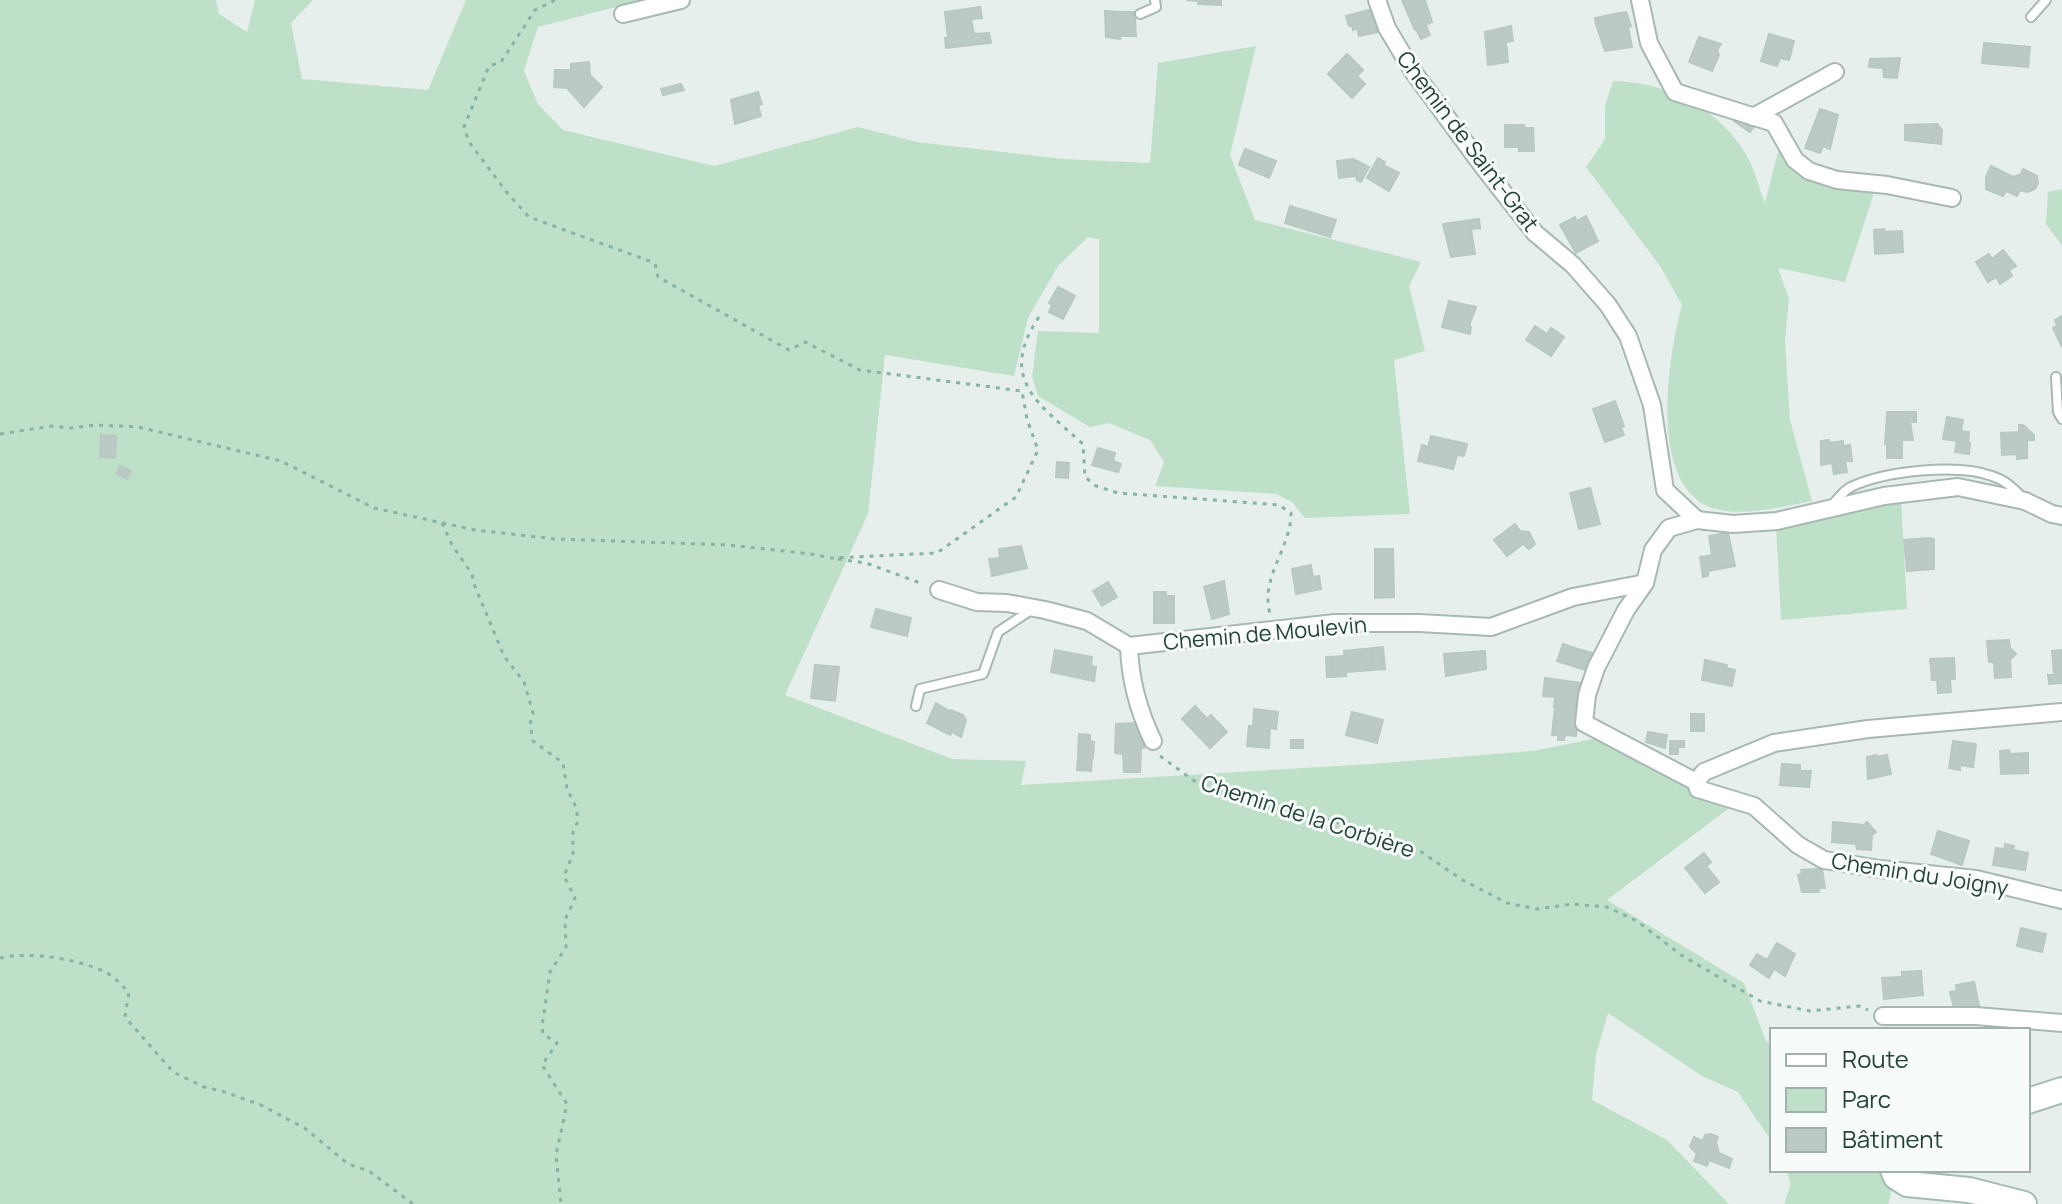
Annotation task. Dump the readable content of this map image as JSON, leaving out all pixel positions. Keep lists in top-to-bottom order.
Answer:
{
  "streets": {
    "street": ["Chemin de Saint-Grat", "Chemin de Moulevin", "Chemin du Joigny"],
    "path": ["Chemin de la Corbière"]
  },
  "crossings": [
    ["Chemin de Saint-Grat", "Chemin du Joigny"],
    ["Chemin de Moulevin", "Chemin du Joigny"]
  ],
  "legend": ["Route", "Parc", "Bâtiment"]
}
